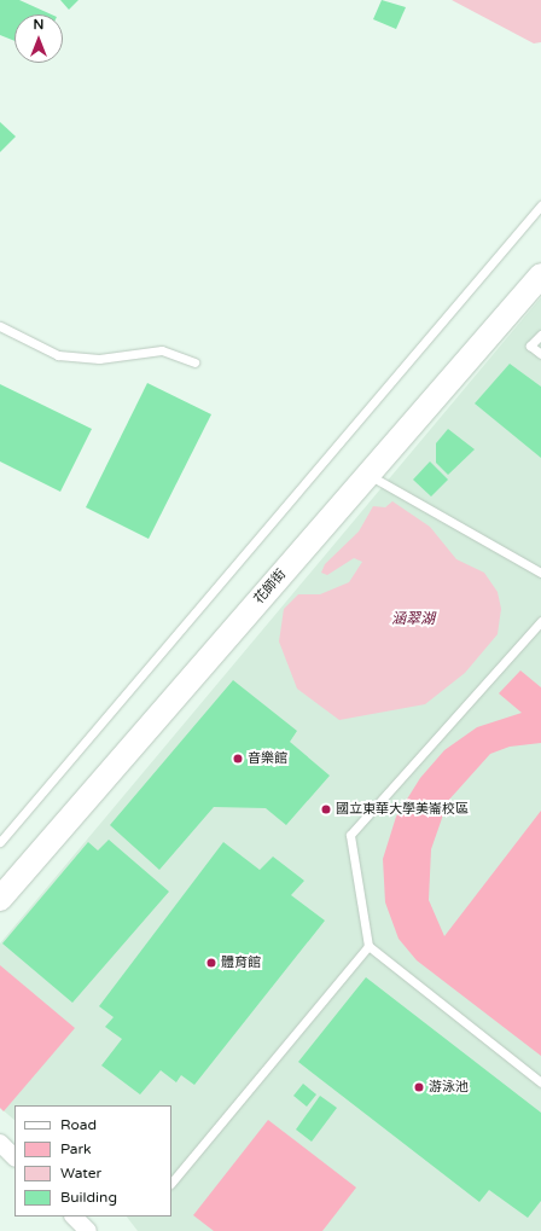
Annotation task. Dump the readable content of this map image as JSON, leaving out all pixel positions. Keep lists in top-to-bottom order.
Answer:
{
  "streets": {
    "street": ["花師街"]
  },
  "water": ["涵翠湖"],
  "places": [
    "音樂館",
    "國立東華大學美崙校區",
    "體育館",
    "游泳池"
  ],
  "legend": [
    "Road",
    "Park",
    "Water",
    "Building"
  ],
  "north": "top"
}
